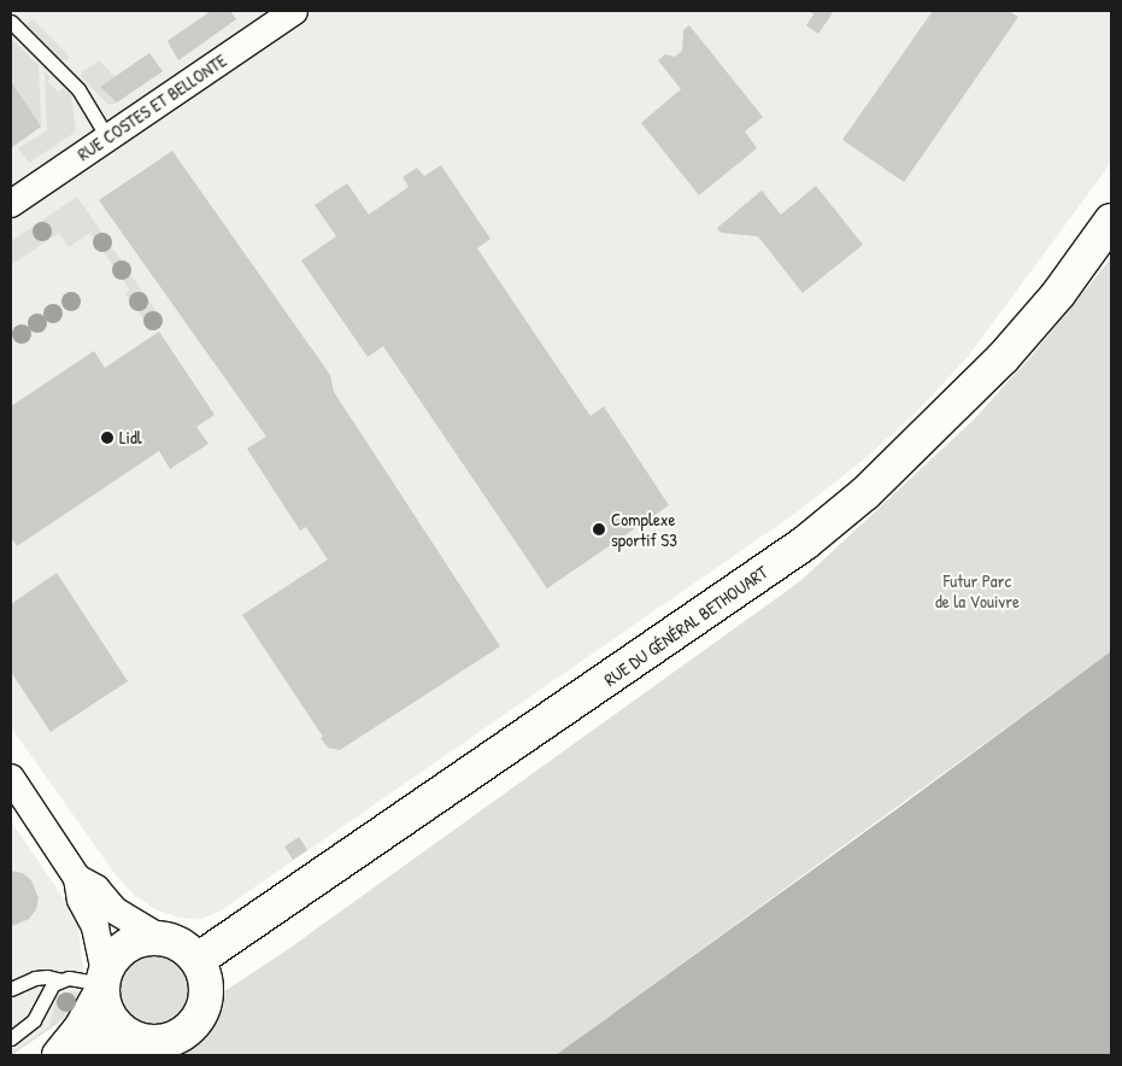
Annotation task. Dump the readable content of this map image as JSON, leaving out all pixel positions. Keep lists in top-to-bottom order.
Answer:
{
  "streets": {
    "street": ["RUE COSTES ET BELLONTE", "RUE DU GÉNÉRAL BETHOUART"]
  },
  "parks": ["Futur Parc de la Vouivre"],
  "places": ["Lidl", "Complexe sportif S3"]
}
